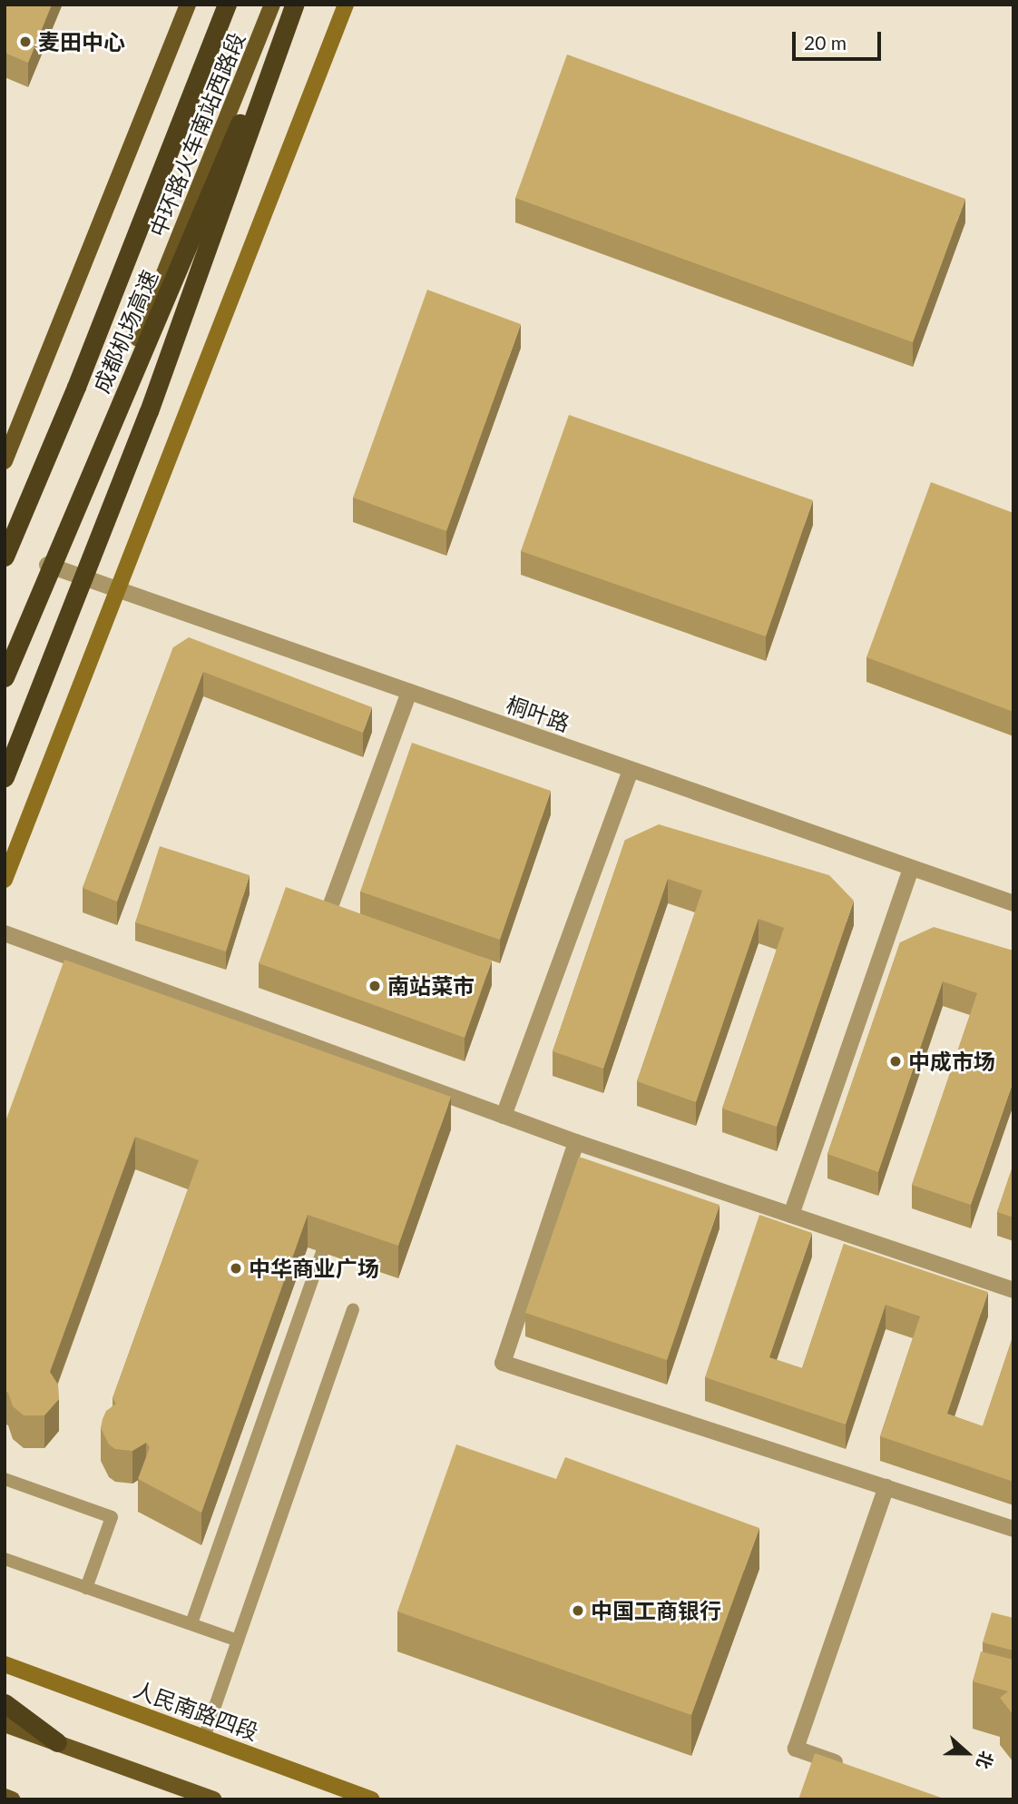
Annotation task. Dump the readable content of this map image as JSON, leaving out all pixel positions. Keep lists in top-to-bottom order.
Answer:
{
  "streets": {
    "highway": ["成都机场高速"],
    "main road": ["中环路火车南站西路段"],
    "street": ["桐叶路", "人民南路四段"]
  },
  "crossings": [
    ["中环路火车南站西路段", "桐叶路"]
  ],
  "places": [
    "麦田中心",
    "南站菜市",
    "中成市场",
    "中华商业广场",
    "中国工商银行"
  ],
  "scale_bar": "20 m",
  "north": "right"
}
